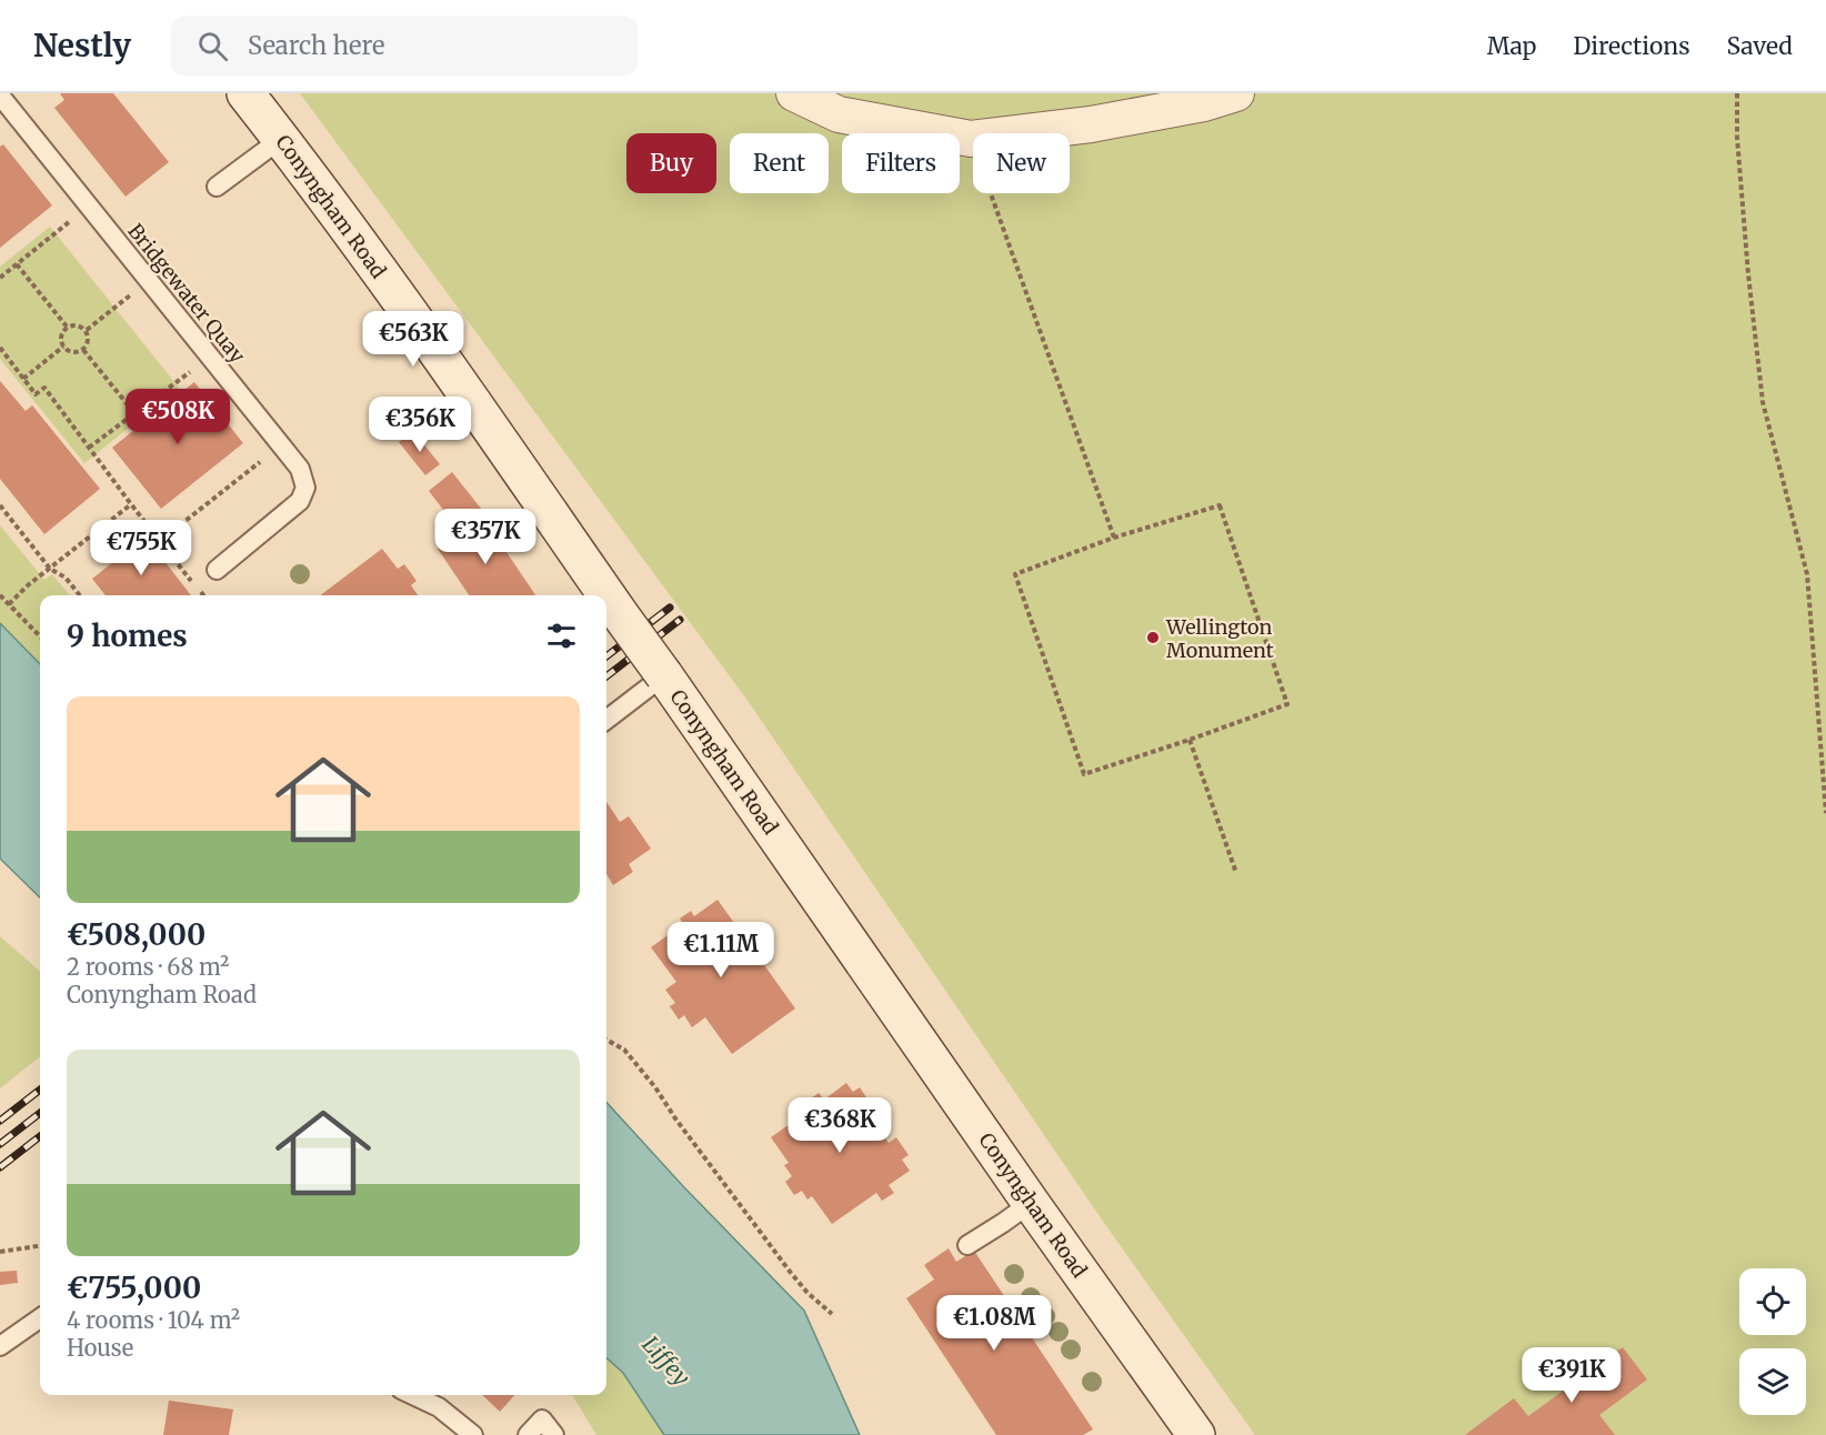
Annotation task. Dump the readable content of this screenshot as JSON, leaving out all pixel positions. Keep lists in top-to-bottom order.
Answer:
{
  "streets": {
    "main road": ["Conyngham Road"],
    "lane": ["Bridgewater Quay"]
  },
  "water": ["Liffey"],
  "places": ["Wellington Monument"],
  "page": {
    "header": "Nestly",
    "search": "Search here",
    "nav": ["Map", "Directions", "Saved"],
    "chip": [
      "Buy",
      "Rent",
      "Filters",
      "New"
    ],
    "price": [
      "€563K",
      "€508K",
      "€356K",
      "€357K",
      "€755K",
      "€1.11M",
      "€368K",
      "€1.08M",
      "€391K"
    ],
    "heading": "9 homes",
    "list": [
      {
        "name": "€508,000",
        "note": "2 rooms · 68 m² · Conyngham Road"
      },
      {
        "name": "€755,000",
        "note": "4 rooms · 104 m² · House"
      }
    ]
  }
}
